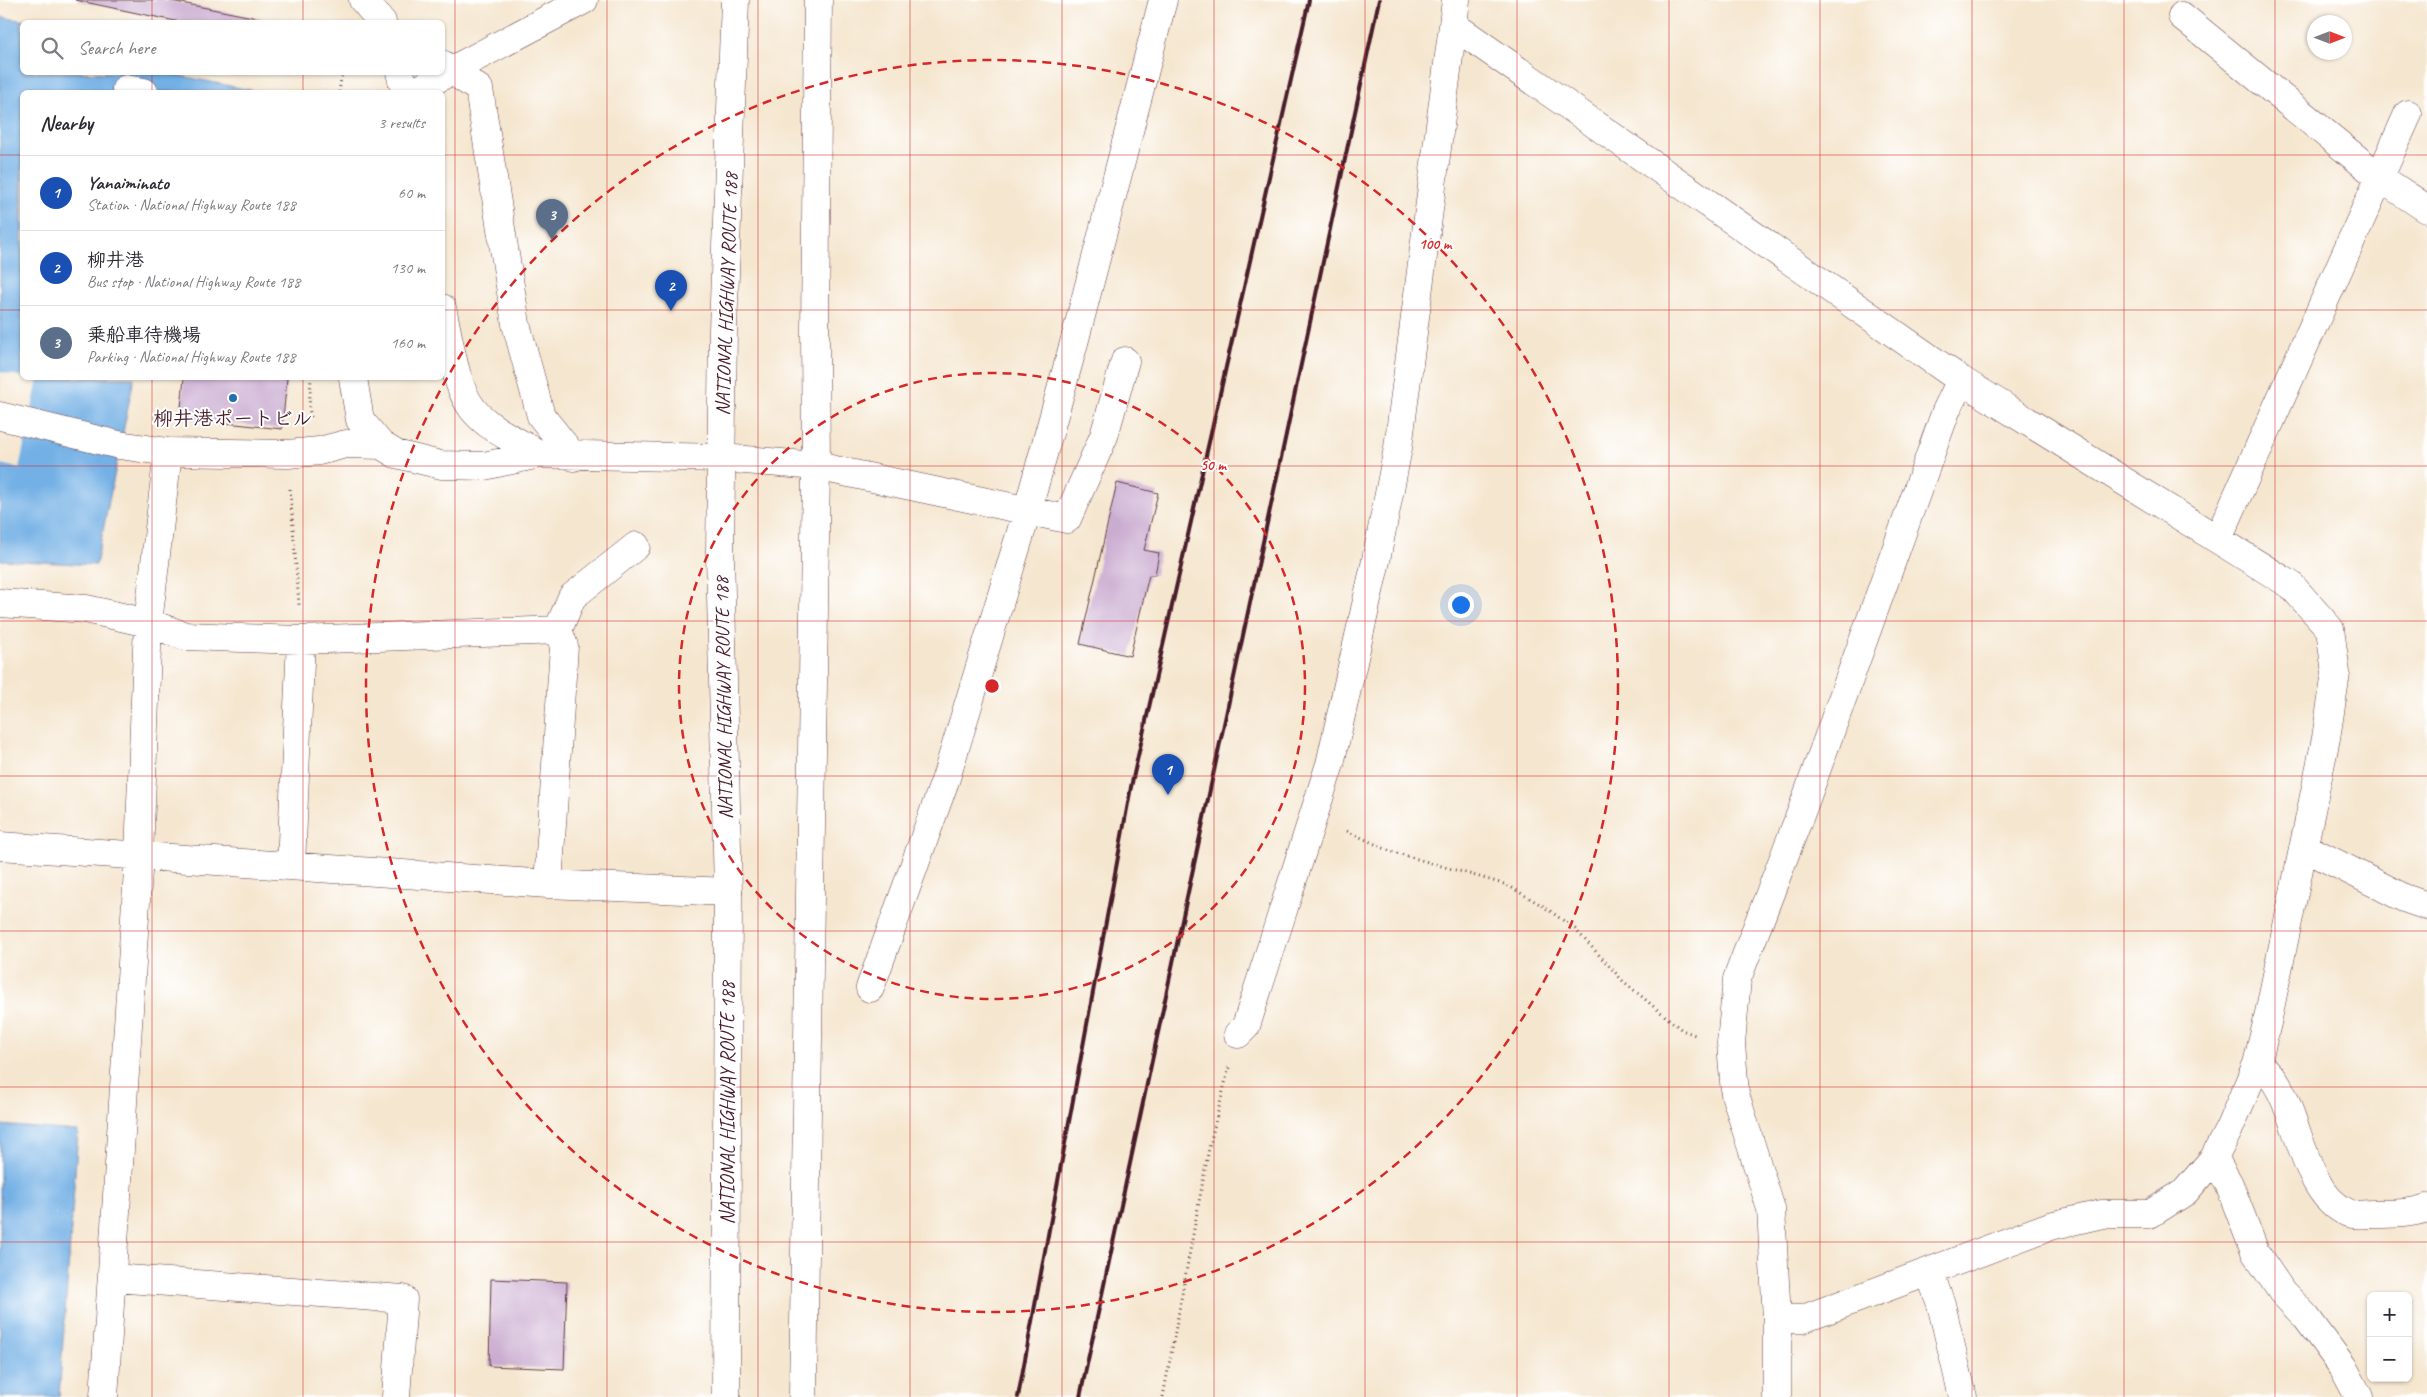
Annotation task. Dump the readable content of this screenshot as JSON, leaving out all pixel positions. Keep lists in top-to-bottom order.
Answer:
{
  "streets": {
    "main road": ["NATIONAL HIGHWAY ROUTE 188"]
  },
  "places": ["柳井港ポートビル"],
  "north": "right",
  "page": {
    "search": "Search here",
    "heading": ["Nearby", "3 results"],
    "list": [
      {
        "mark": "1",
        "name": "Yanaiminato",
        "note": "Station · National Highway Route 188",
        "value": "60 m"
      },
      {
        "mark": "2",
        "name": "柳井港",
        "note": "Bus stop · National Highway Route 188",
        "value": "130 m"
      },
      {
        "mark": "3",
        "name": "乗船車待機場",
        "note": "Parking · National Highway Route 188",
        "value": "160 m"
      }
    ],
    "pins": ["3", "2", "1"],
    "map_buttons": ["+", "−"]
  },
  "rings": ["100 m", "50 m"]
}
